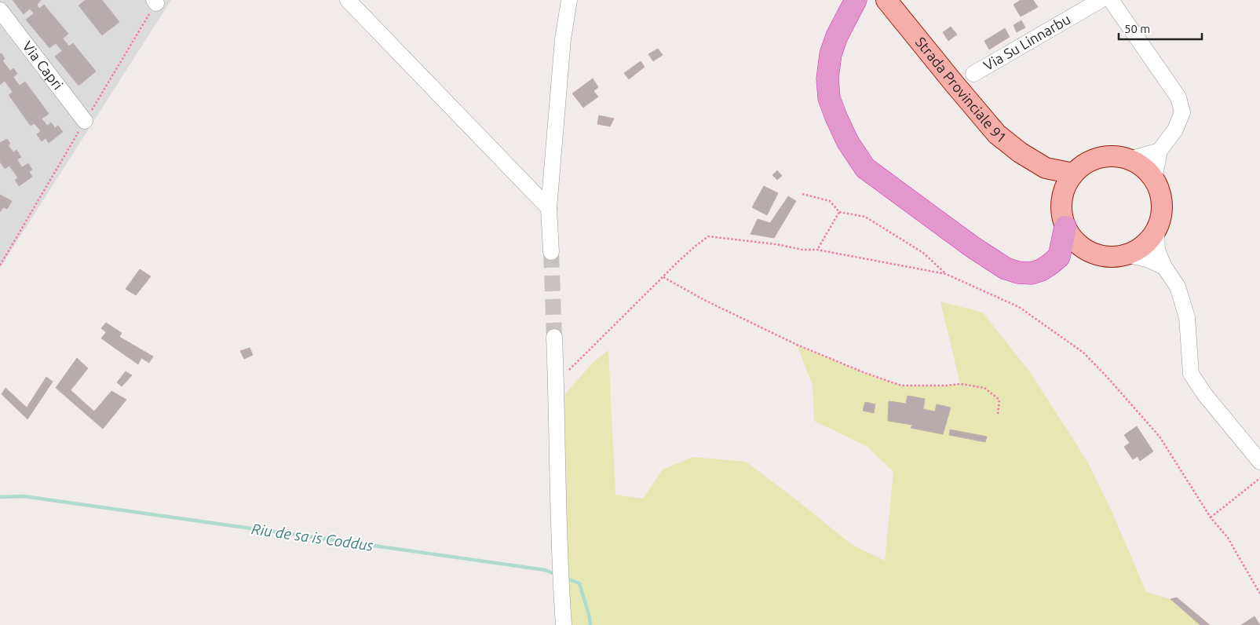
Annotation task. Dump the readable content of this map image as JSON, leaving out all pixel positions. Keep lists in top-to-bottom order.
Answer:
{
  "streets": {
    "main road": ["Strada Provinciale 91"],
    "street": ["Via Su Linnarbu", "Via Capri"]
  },
  "water": ["Riu de sa is Coddus"],
  "scale_bar": "50 m"
}
